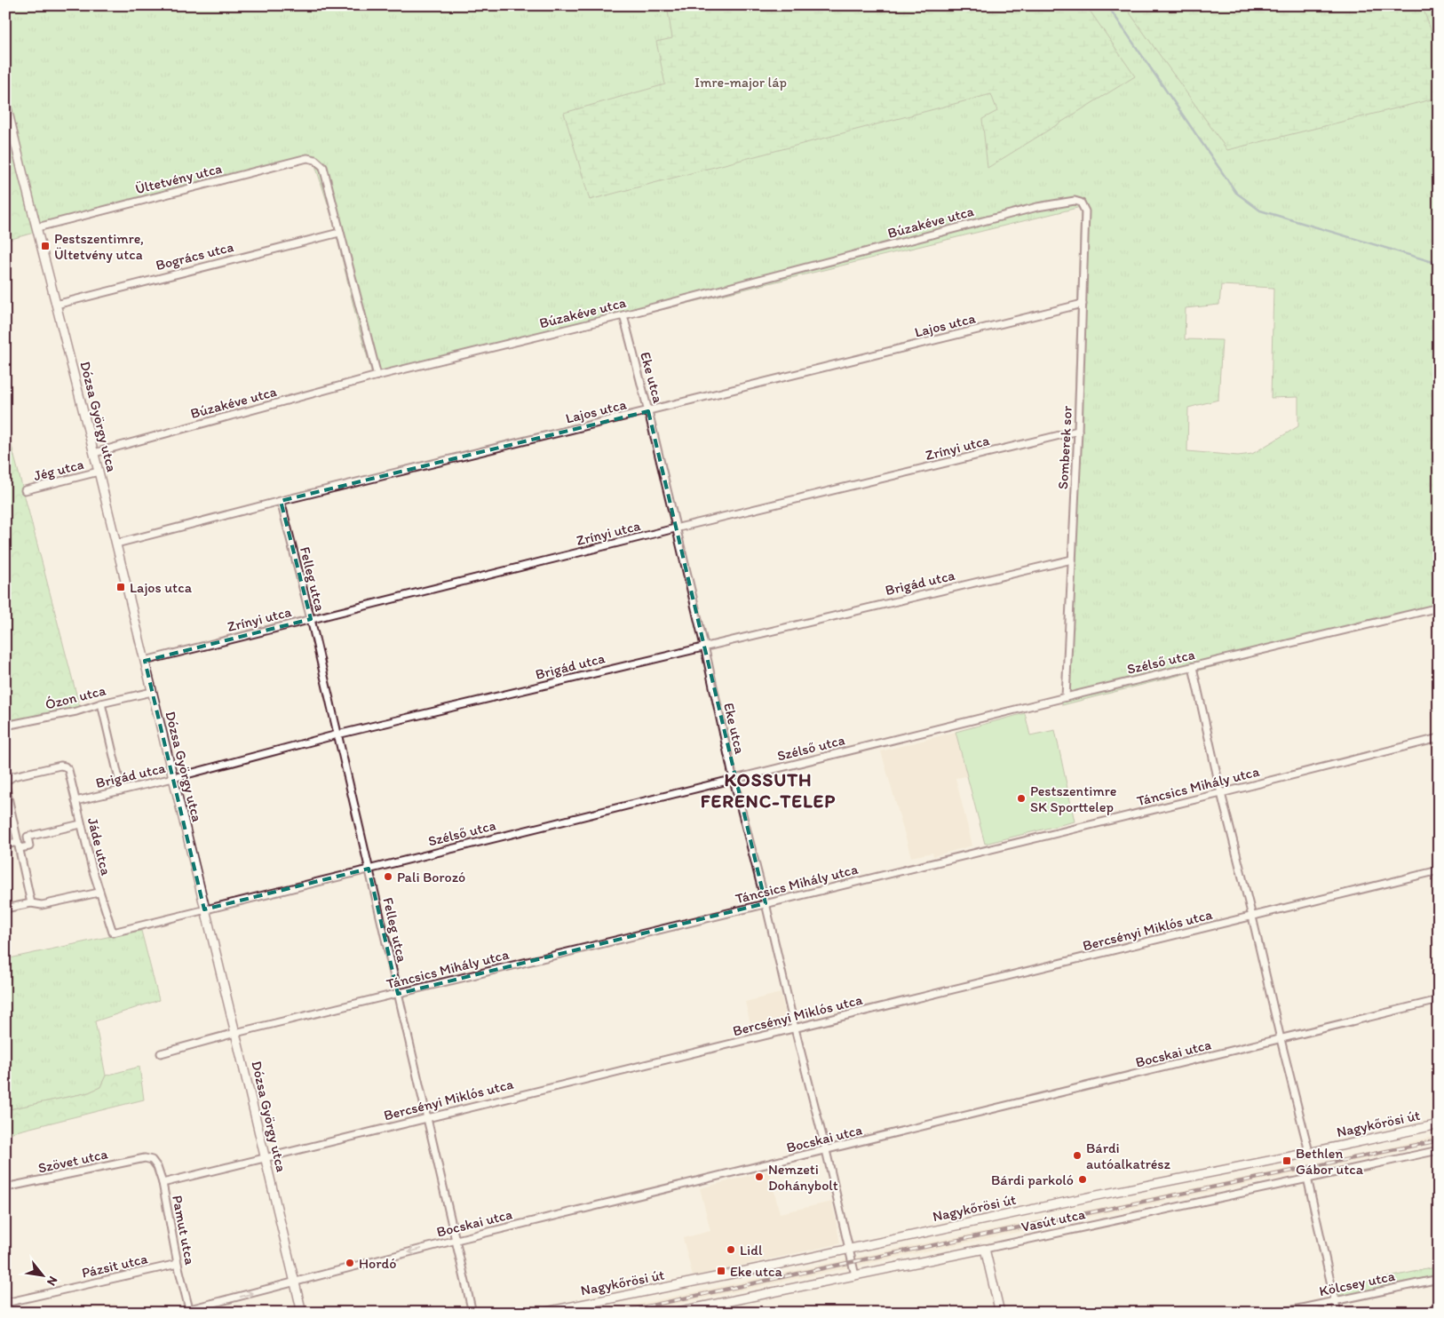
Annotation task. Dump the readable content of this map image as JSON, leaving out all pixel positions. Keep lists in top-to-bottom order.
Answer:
{
  "streets": {
    "street": [
      "Ültetvény utca",
      "Búzakéve utca",
      "Bogrács utca",
      "Lajos utca",
      "Eke utca",
      "Dózsa György utca",
      "Zrínyi utca",
      "Somberek sor",
      "Jég utca",
      "Felleg utca",
      "Brigád utca",
      "Szélső utca",
      "Ózon utca",
      "Táncsics Mihály utca",
      "Jáde utca",
      "Bercsényi Miklós utca",
      "Bocskai utca",
      "Nagykőrösi út",
      "Szövet utca",
      "Vasút utca",
      "Pamut utca",
      "Pázsit utca",
      "Kölcsey utca"
    ]
  },
  "crossings": [
    ["Ültetvény utca", "Bogrács utca"],
    ["Ültetvény utca", "Dózsa György utca"],
    ["Búzakéve utca", "Eke utca"],
    ["Búzakéve utca", "Dózsa György utca"],
    ["Búzakéve utca", "Somberek sor"],
    ["Bogrács utca", "Dózsa György utca"],
    ["Lajos utca", "Eke utca"],
    ["Lajos utca", "Dózsa György utca"],
    ["Lajos utca", "Somberek sor"],
    ["Lajos utca", "Felleg utca"],
    ["Eke utca", "Zrínyi utca"],
    ["Eke utca", "Brigád utca"],
    ["Eke utca", "Szélső utca"],
    ["Eke utca", "Táncsics Mihály utca"],
    ["Eke utca", "Bercsényi Miklós utca"],
    ["Eke utca", "Bocskai utca"],
    ["Eke utca", "Nagykőrösi út"],
    ["Eke utca", "Vasút utca"],
    ["Dózsa György utca", "Zrínyi utca"],
    ["Dózsa György utca", "Jég utca"],
    ["Dózsa György utca", "Brigád utca"],
    ["Dózsa György utca", "Szélső utca"],
    ["Dózsa György utca", "Ózon utca"],
    ["Dózsa György utca", "Táncsics Mihály utca"],
    ["Dózsa György utca", "Bercsényi Miklós utca"],
    ["Dózsa György utca", "Bocskai utca"],
    ["Zrínyi utca", "Somberek sor"],
    ["Zrínyi utca", "Felleg utca"],
    ["Somberek sor", "Brigád utca"],
    ["Somberek sor", "Szélső utca"],
    ["Felleg utca", "Brigád utca"],
    ["Felleg utca", "Szélső utca"],
    ["Felleg utca", "Táncsics Mihály utca"],
    ["Felleg utca", "Bercsényi Miklós utca"],
    ["Felleg utca", "Bocskai utca"],
    ["Brigád utca", "Jáde utca"],
    ["Szélső utca", "Jáde utca"],
    ["Bercsényi Miklós utca", "Pamut utca"],
    ["Bocskai utca", "Pamut utca"],
    ["Szövet utca", "Pamut utca"],
    ["Pamut utca", "Pázsit utca"]
  ],
  "districts": ["KOSSUTH FERENC-TELEP"],
  "parks": ["Imre-major láp"],
  "places": {
    "transit": [
      "Pestszentimre, Ültetvény utca",
      "Lajos utca",
      "Bethlen Gábor utca",
      "Eke utca"
    ],
    "other": [
      "Pestszentimre SK Sporttelep",
      "Pali Borozó",
      "Bárdi autóalkatrész",
      "Nemzeti Dohánybolt",
      "Bárdi parkoló",
      "Lidl",
      "Hordó"
    ]
  },
  "north": "bottom right"
}
